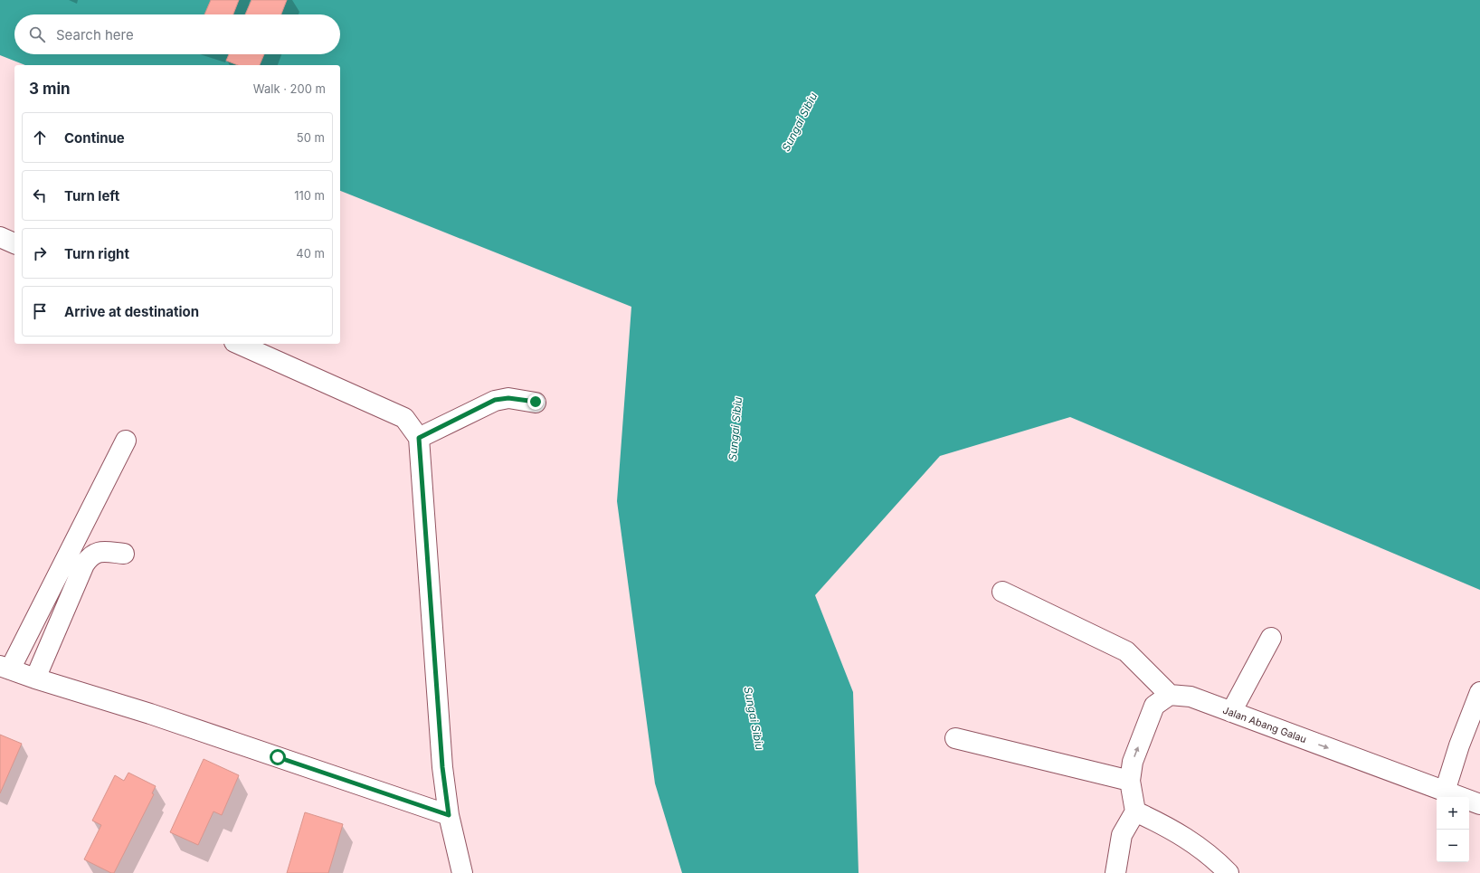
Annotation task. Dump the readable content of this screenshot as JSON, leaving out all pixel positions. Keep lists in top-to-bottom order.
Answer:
{
  "streets": {
    "street": ["Jalan Abang Galau"]
  },
  "one_way": ["Jalan Abang Galau"],
  "water": ["Sungai Sibiu"],
  "page": {
    "search": "Search here",
    "heading": ["3 min", "Walk · 200 m"],
    "list": [
      ["Continue", "50 m"],
      ["Turn left", "110 m"],
      ["Turn right", "40 m"],
      "Arrive at destination"
    ],
    "map_buttons": ["+", "−"]
  }
}
